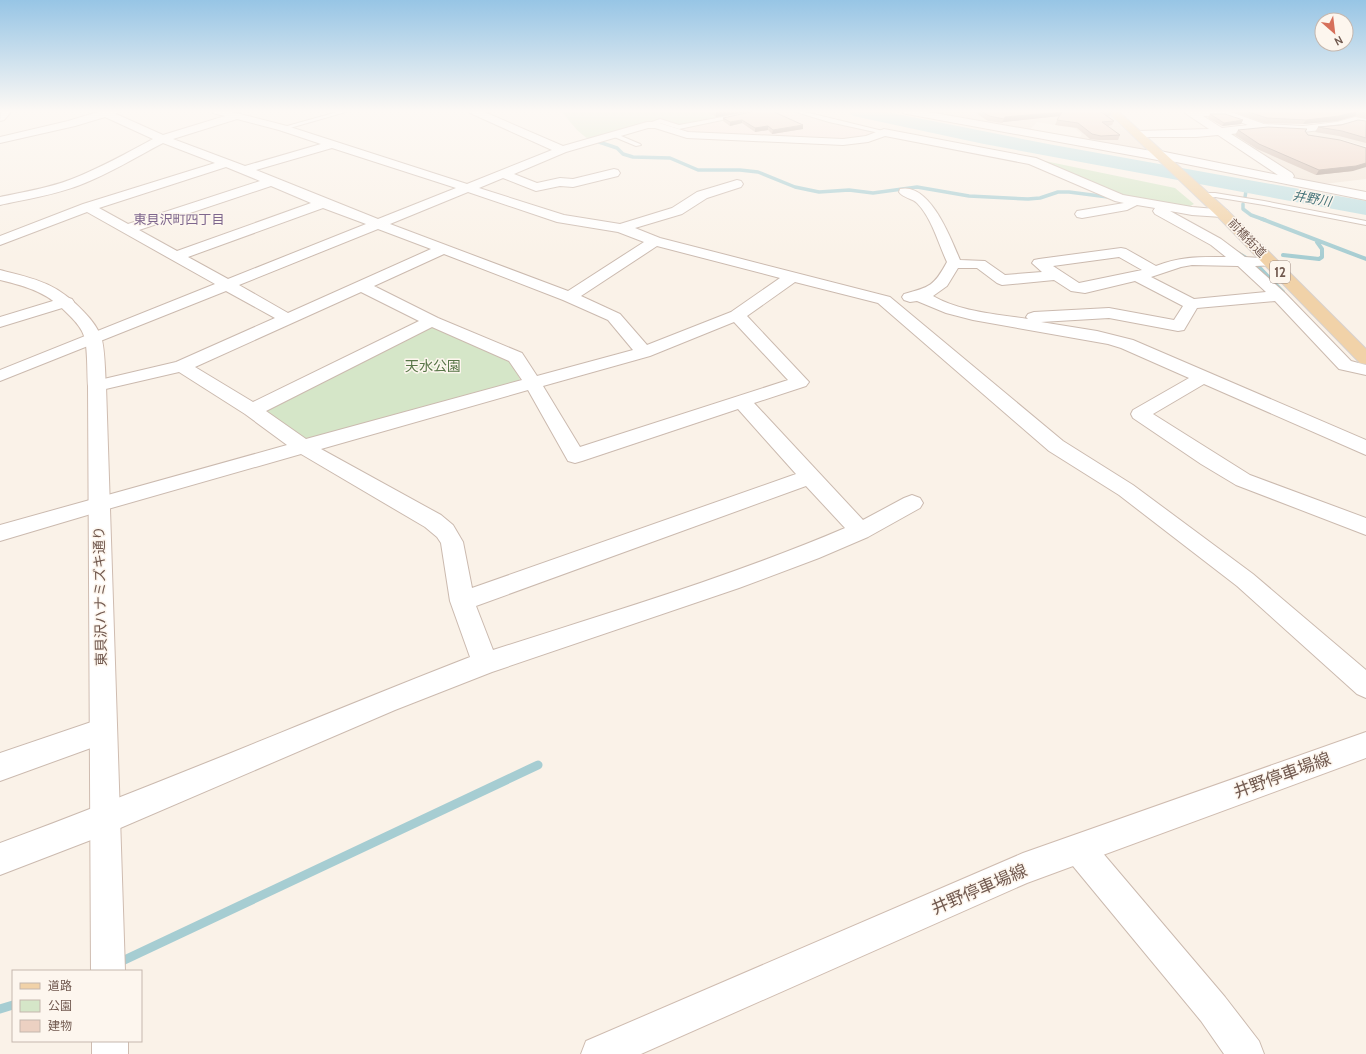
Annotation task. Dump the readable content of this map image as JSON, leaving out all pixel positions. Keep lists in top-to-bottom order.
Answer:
{
  "streets": {
    "main road": ["前橋街道", "12"],
    "street": ["東貝沢ハナミズキ通り", "井野停車場線"]
  },
  "crossings": [
    ["前橋街道", "12"]
  ],
  "districts": ["東貝沢町四丁目"],
  "water": ["井野川"],
  "parks": ["天水公園"],
  "legend": ["道路", "公園", "建物"],
  "north": "bottom right"
}
